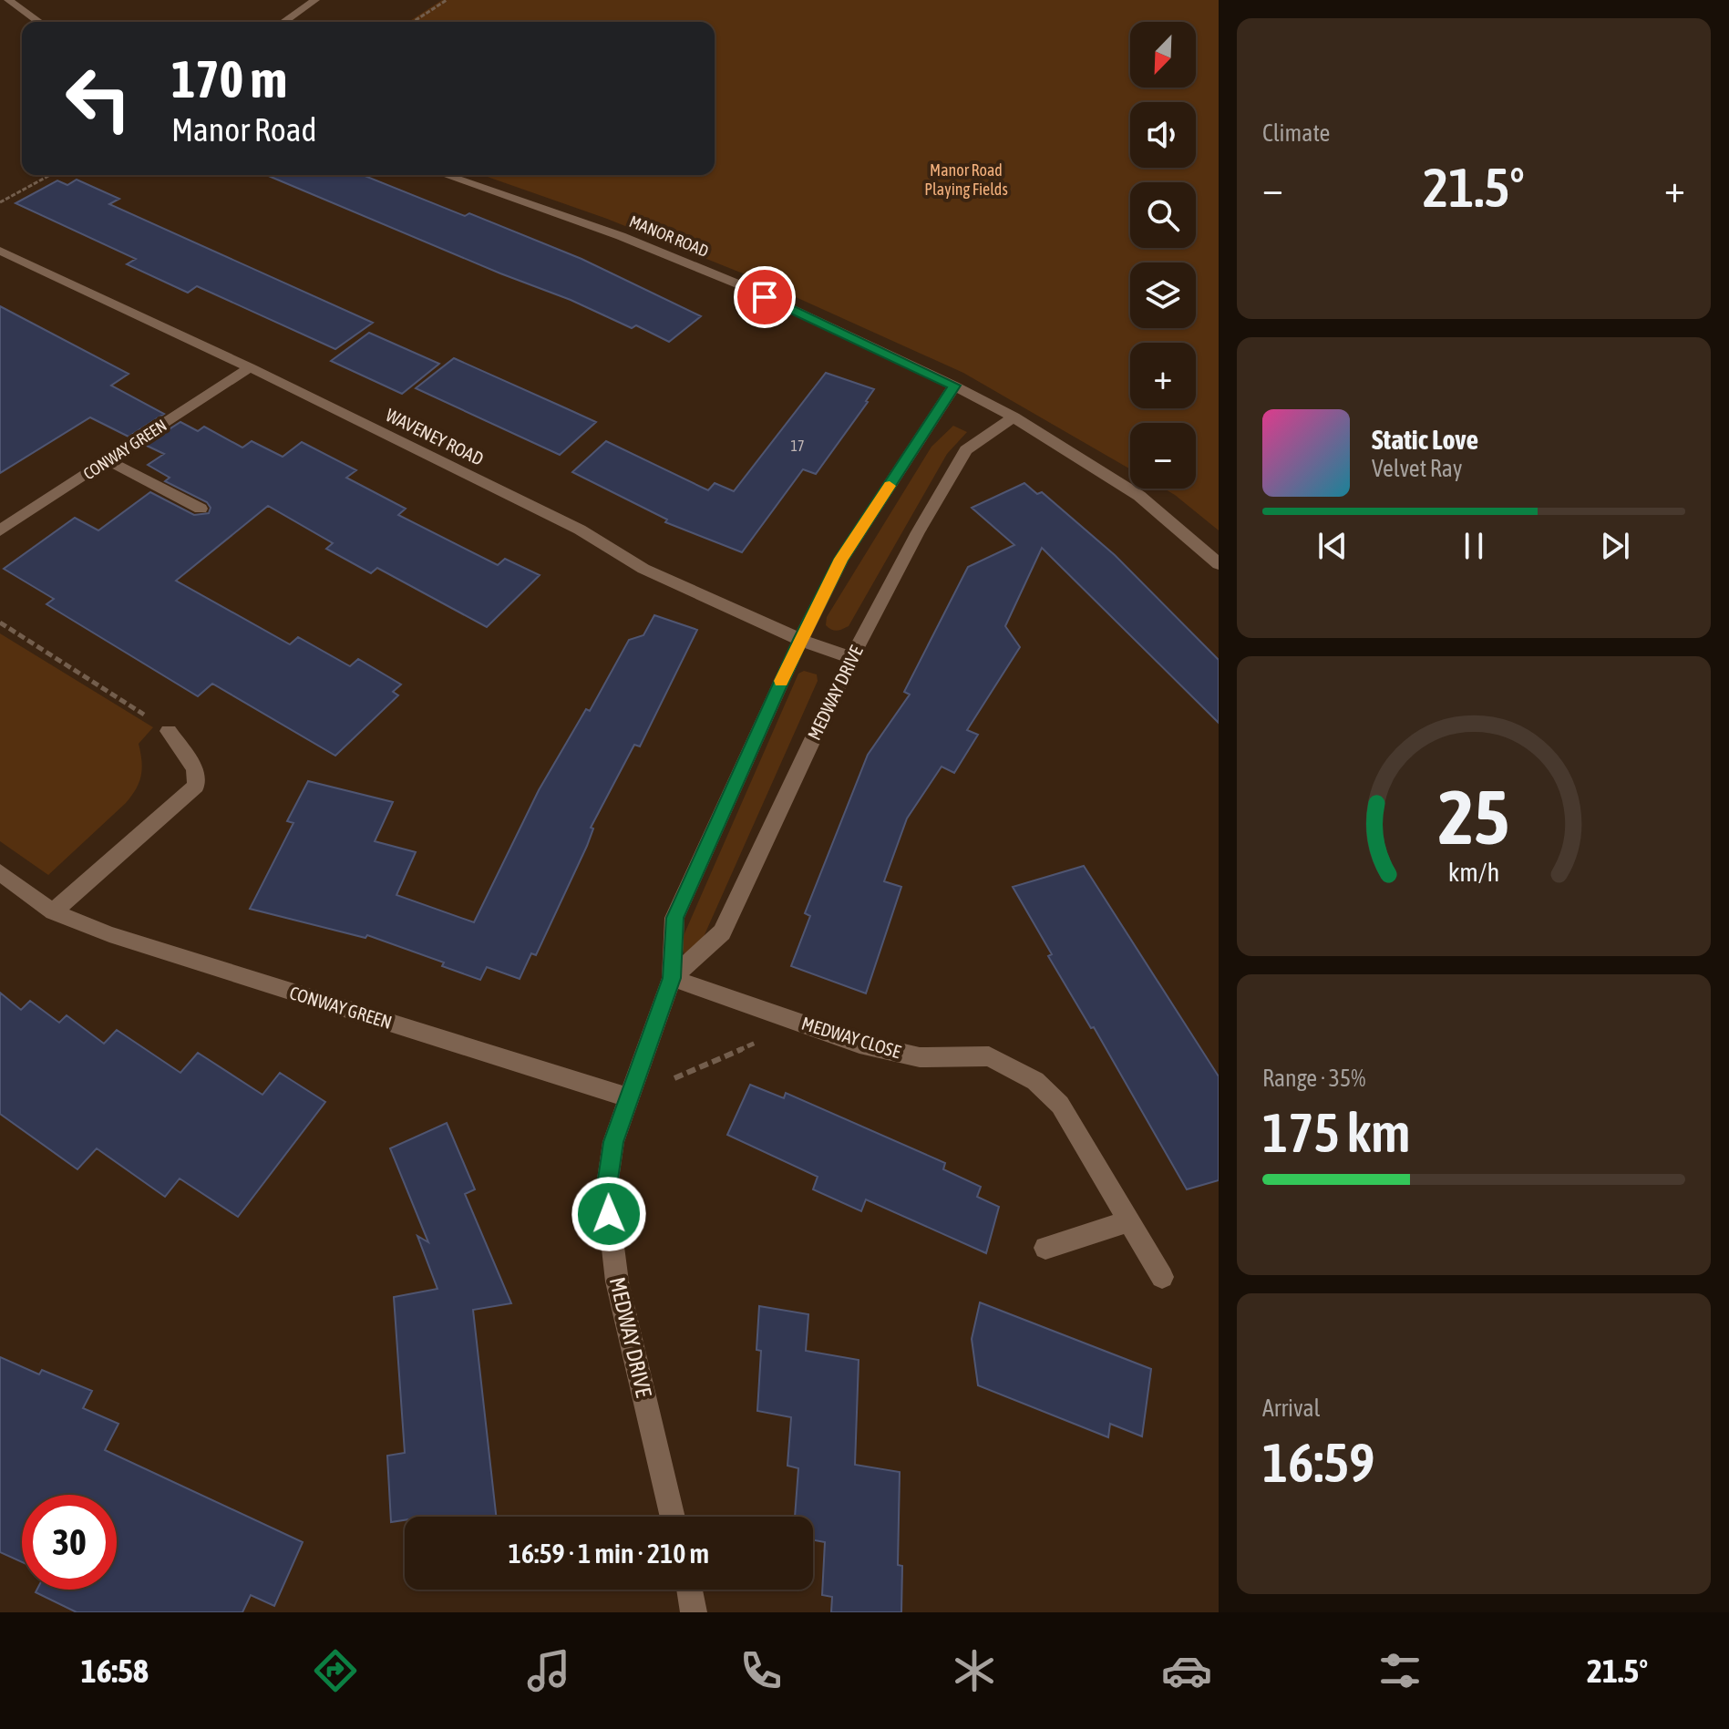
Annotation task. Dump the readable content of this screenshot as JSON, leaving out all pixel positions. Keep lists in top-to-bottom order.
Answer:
{
  "streets": {
    "street": [
      "MANOR ROAD",
      "WAVENEY ROAD",
      "CONWAY GREEN",
      "MEDWAY DRIVE",
      "MEDWAY CLOSE"
    ]
  },
  "crossings": [
    ["MANOR ROAD", "MEDWAY DRIVE"],
    ["WAVENEY ROAD", "CONWAY GREEN"],
    ["WAVENEY ROAD", "MEDWAY DRIVE"],
    ["CONWAY GREEN", "MEDWAY DRIVE"],
    ["MEDWAY DRIVE", "MEDWAY CLOSE"]
  ],
  "parks": ["Manor Road Playing Fields"],
  "house_numbers": ["17"],
  "north": "bottom left",
  "page": {
    "tile": [
      "Climate",
      ["Range · 35%", "175 km"],
      ["Arrival", "16:59"]
    ],
    "map_buttons": ["+", "−"],
    "turn": ["170 m", "Manor Road"],
    "heat": ["−", "21.5°", "+"],
    "song": ["Static Love", "Velvet Ray"],
    "limit": "30",
    "trip": "16:59 · 1 min · 210 m",
    "tabs": ["16:58", "21.5°"],
    "gauge": ["25", "km/h"]
  }
}
